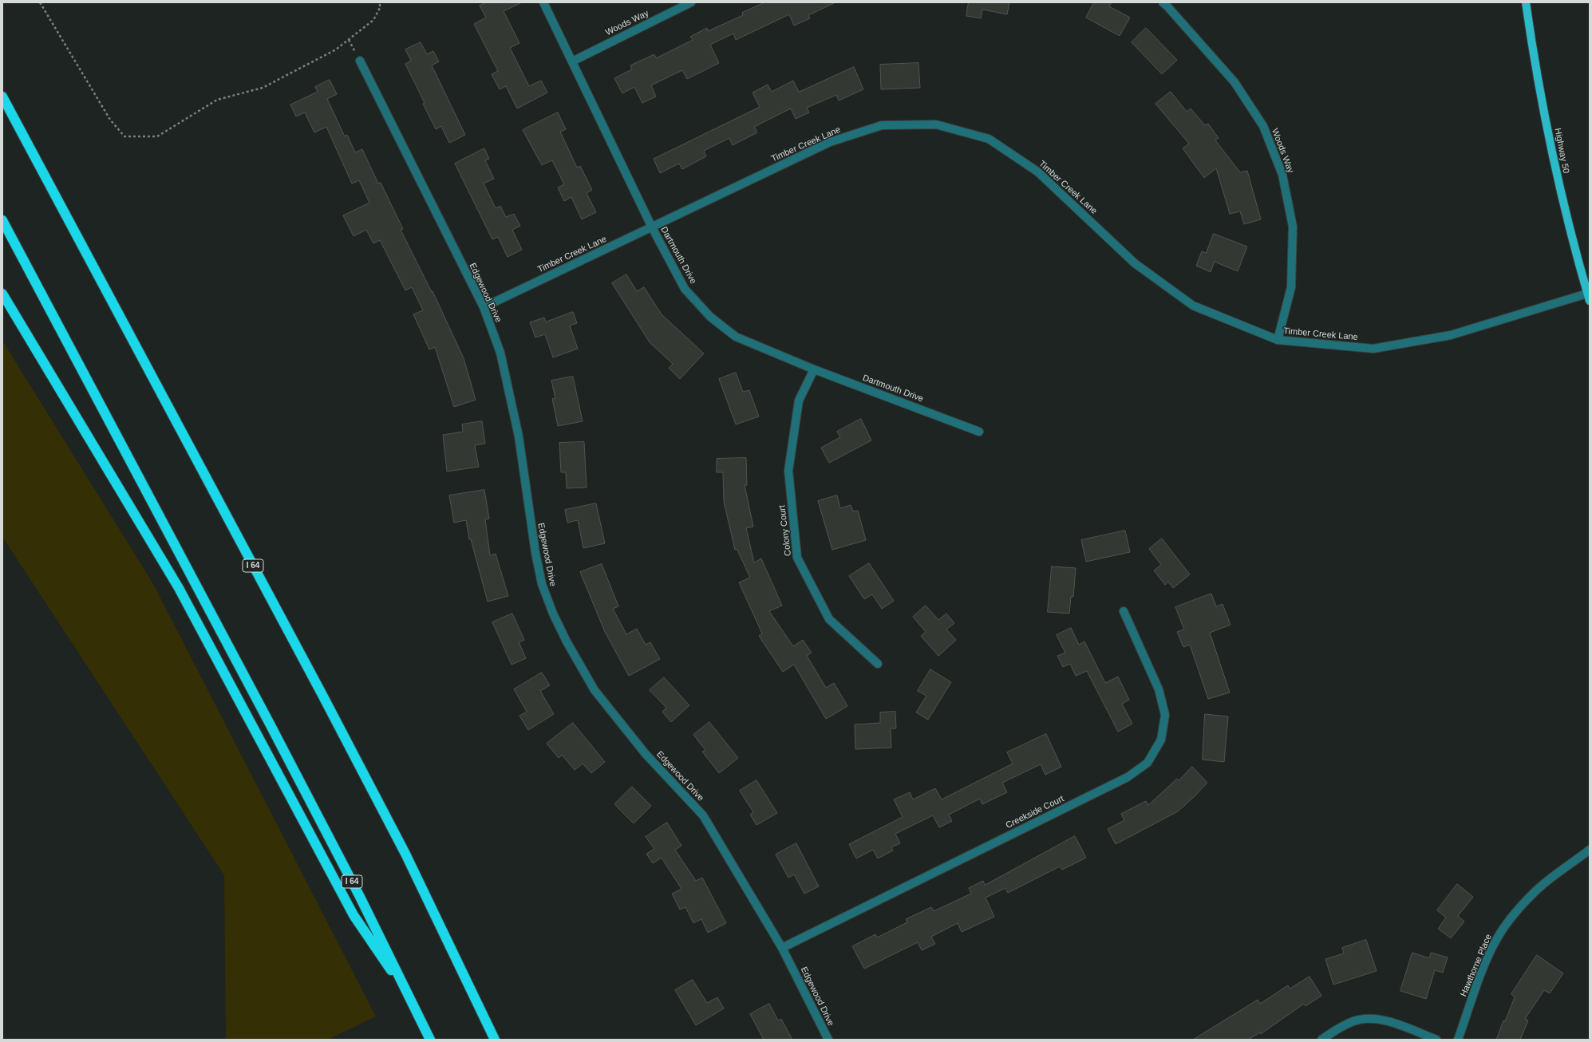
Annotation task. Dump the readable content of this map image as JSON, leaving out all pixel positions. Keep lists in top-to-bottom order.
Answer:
{
  "streets": {
    "highway": ["I 64"],
    "main road": ["Highway 50"],
    "street": [
      "Woods Way",
      "Timber Creek Lane",
      "Dartmouth Drive",
      "Edgewood Drive",
      "Colony Court",
      "Creekside Court",
      "Hawthorne Place"
    ]
  },
  "crossings": [
    ["Woods Way", "Timber Creek Lane"],
    ["Woods Way", "Dartmouth Drive"],
    ["Timber Creek Lane", "Highway 50"],
    ["Timber Creek Lane", "Dartmouth Drive"],
    ["Timber Creek Lane", "Edgewood Drive"],
    ["Dartmouth Drive", "Colony Court"],
    ["Edgewood Drive", "Creekside Court"]
  ]
}
